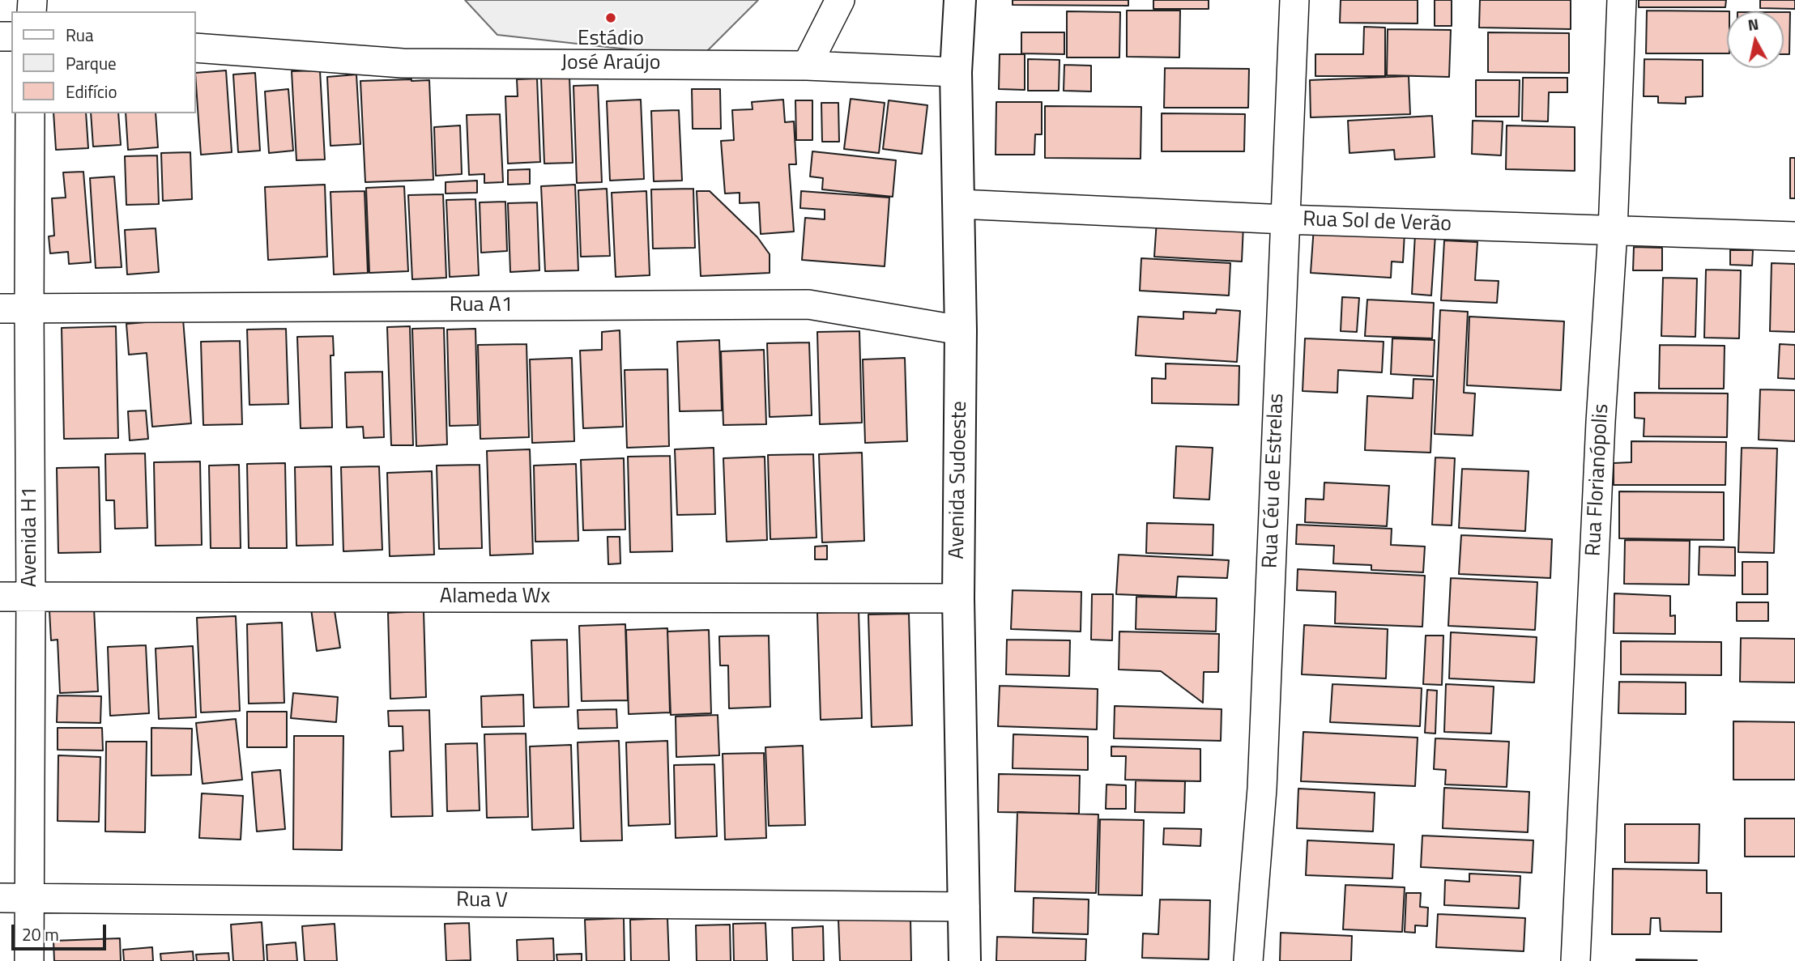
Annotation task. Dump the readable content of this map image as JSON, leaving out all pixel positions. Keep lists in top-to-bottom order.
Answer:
{
  "streets": {
    "street": [
      "Rua Sol de Verão",
      "Rua A1",
      "Avenida Sudoeste",
      "Rua Florianópolis",
      "Rua Céu de Estrelas",
      "Avenida H1",
      "Alameda Wx",
      "Rua V"
    ]
  },
  "crossings": [
    ["Rua Sol de Verão", "Avenida Sudoeste"],
    ["Rua Sol de Verão", "Rua Florianópolis"],
    ["Rua Sol de Verão", "Rua Céu de Estrelas"],
    ["Rua A1", "Avenida Sudoeste"],
    ["Rua A1", "Avenida H1"],
    ["Avenida Sudoeste", "Alameda Wx"],
    ["Avenida Sudoeste", "Rua V"],
    ["Avenida H1", "Alameda Wx"],
    ["Avenida H1", "Rua V"]
  ],
  "places": ["Estádio José Araújo"],
  "legend": ["Rua", "Parque", "Edifício"],
  "scale_bar": "20 m",
  "north": "top"
}
